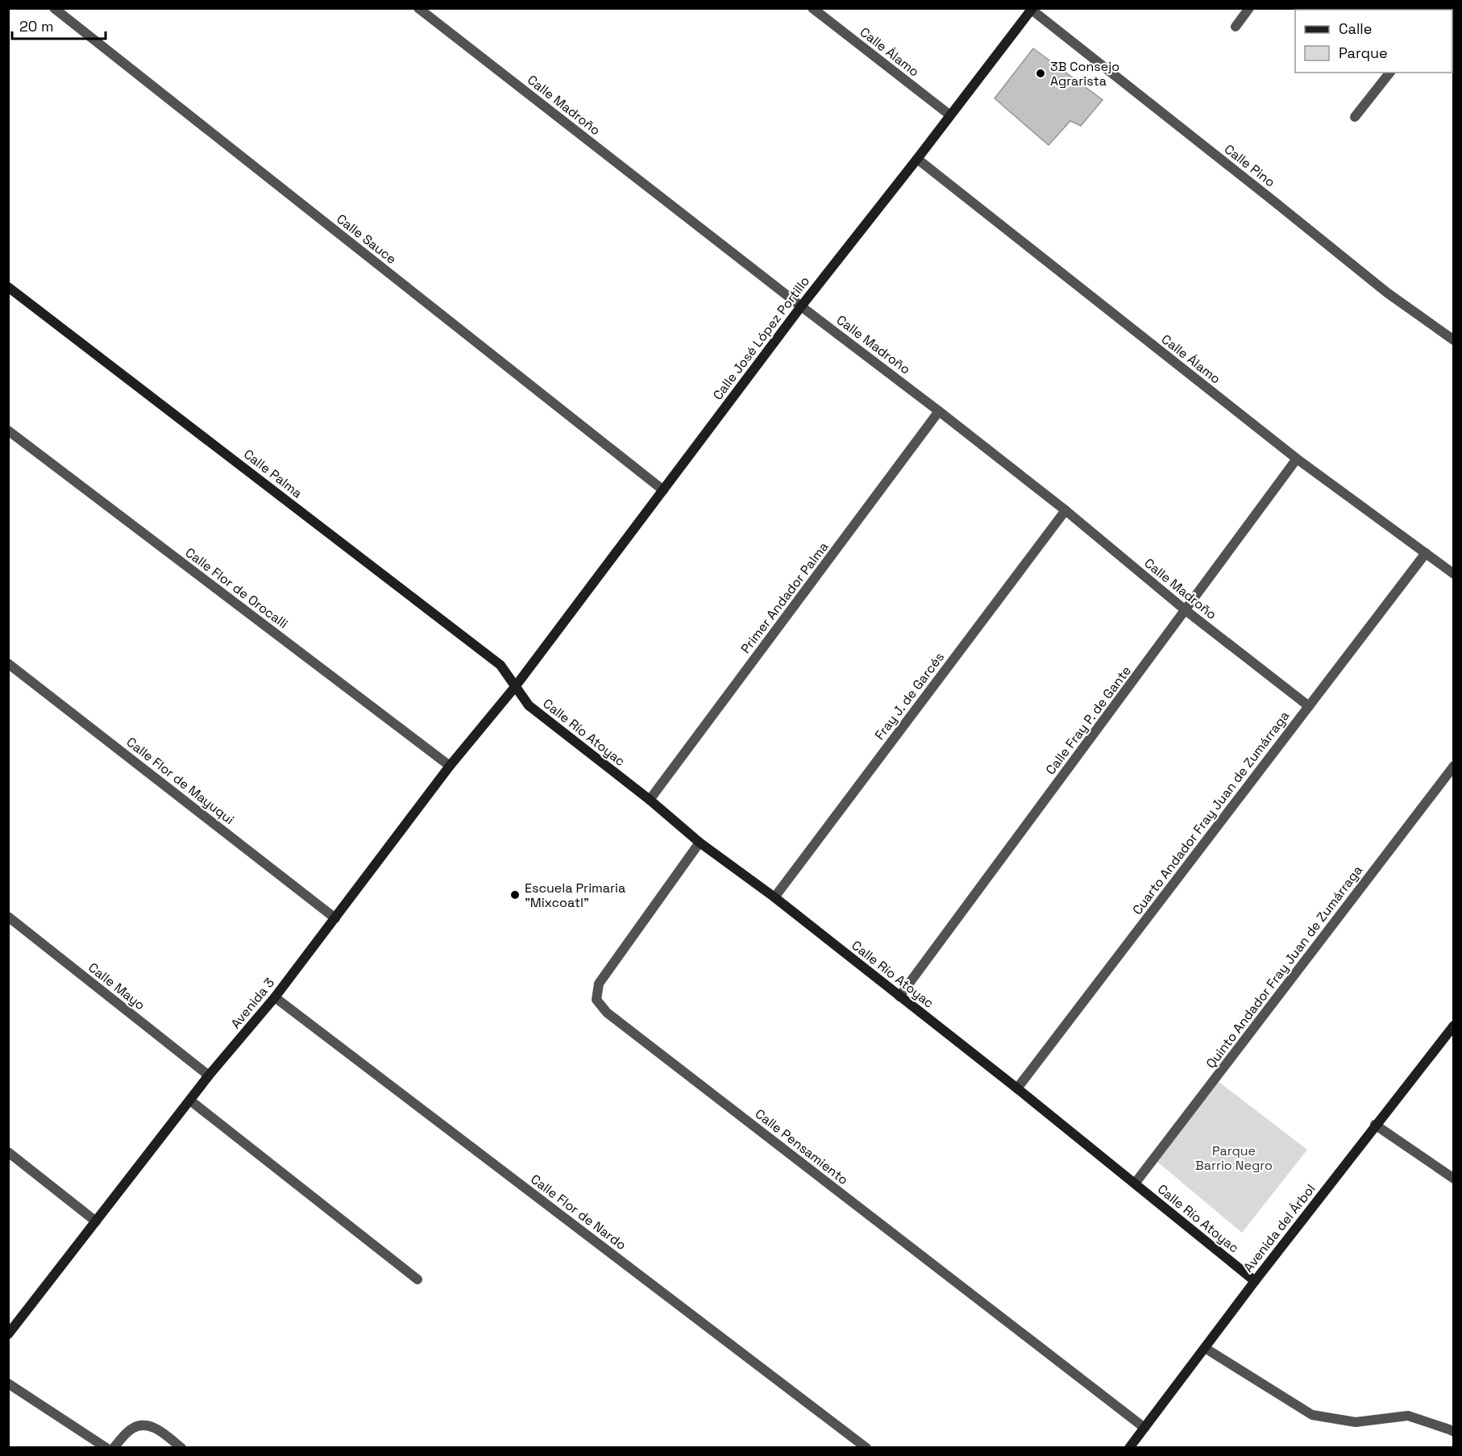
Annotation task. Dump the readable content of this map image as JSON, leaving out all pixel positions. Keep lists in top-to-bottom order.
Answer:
{
  "streets": {
    "street": [
      "Calle Álamo",
      "Calle Madroño",
      "Calle Pino",
      "Calle Sauce",
      "Calle José López Portillo",
      "Calle Palma",
      "Calle Flor de Orocalli",
      "Primer Andador Palma",
      "Fray J. de Garcés",
      "Calle Fray P. de Gante",
      "Calle Río Atoyac",
      "Calle Flor de Mayuqui",
      "Cuarto Andador Fray Juan de Zumárraga",
      "Quinto Andador Fray Juan de Zumárraga",
      "Calle Mayo",
      "Avenida 3",
      "Calle Pensamiento",
      "Calle Flor de Nardo",
      "Avenida del Árbol"
    ]
  },
  "crossings": [
    ["Calle Álamo", "Calle José López Portillo"],
    ["Calle Álamo", "Calle Fray P. de Gante"],
    ["Calle Álamo", "Cuarto Andador Fray Juan de Zumárraga"],
    ["Calle Madroño", "Calle José López Portillo"],
    ["Calle Madroño", "Primer Andador Palma"],
    ["Calle Madroño", "Fray J. de Garcés"],
    ["Calle Madroño", "Calle Fray P. de Gante"],
    ["Calle Madroño", "Cuarto Andador Fray Juan de Zumárraga"],
    ["Calle Pino", "Calle José López Portillo"],
    ["Calle Sauce", "Calle José López Portillo"],
    ["Calle José López Portillo", "Calle Palma"],
    ["Calle José López Portillo", "Calle Río Atoyac"],
    ["Calle José López Portillo", "Avenida 3"],
    ["Calle Palma", "Calle Río Atoyac"],
    ["Calle Palma", "Avenida 3"],
    ["Calle Flor de Orocalli", "Avenida 3"],
    ["Primer Andador Palma", "Calle Río Atoyac"],
    ["Fray J. de Garcés", "Calle Río Atoyac"],
    ["Calle Fray P. de Gante", "Calle Río Atoyac"],
    ["Calle Río Atoyac", "Cuarto Andador Fray Juan de Zumárraga"],
    ["Calle Río Atoyac", "Quinto Andador Fray Juan de Zumárraga"],
    ["Calle Río Atoyac", "Avenida 3"],
    ["Calle Río Atoyac", "Calle Pensamiento"],
    ["Calle Río Atoyac", "Avenida del Árbol"],
    ["Calle Flor de Mayuqui", "Avenida 3"],
    ["Calle Mayo", "Avenida 3"],
    ["Avenida 3", "Calle Flor de Nardo"],
    ["Calle Pensamiento", "Avenida del Árbol"]
  ],
  "parks": ["Parque Barrio Negro"],
  "places": ["3B Consejo Agrarista", "Escuela Primaria \"Mixcoatl\""],
  "legend": ["Calle", "Parque"],
  "scale_bar": "20 m"
}
